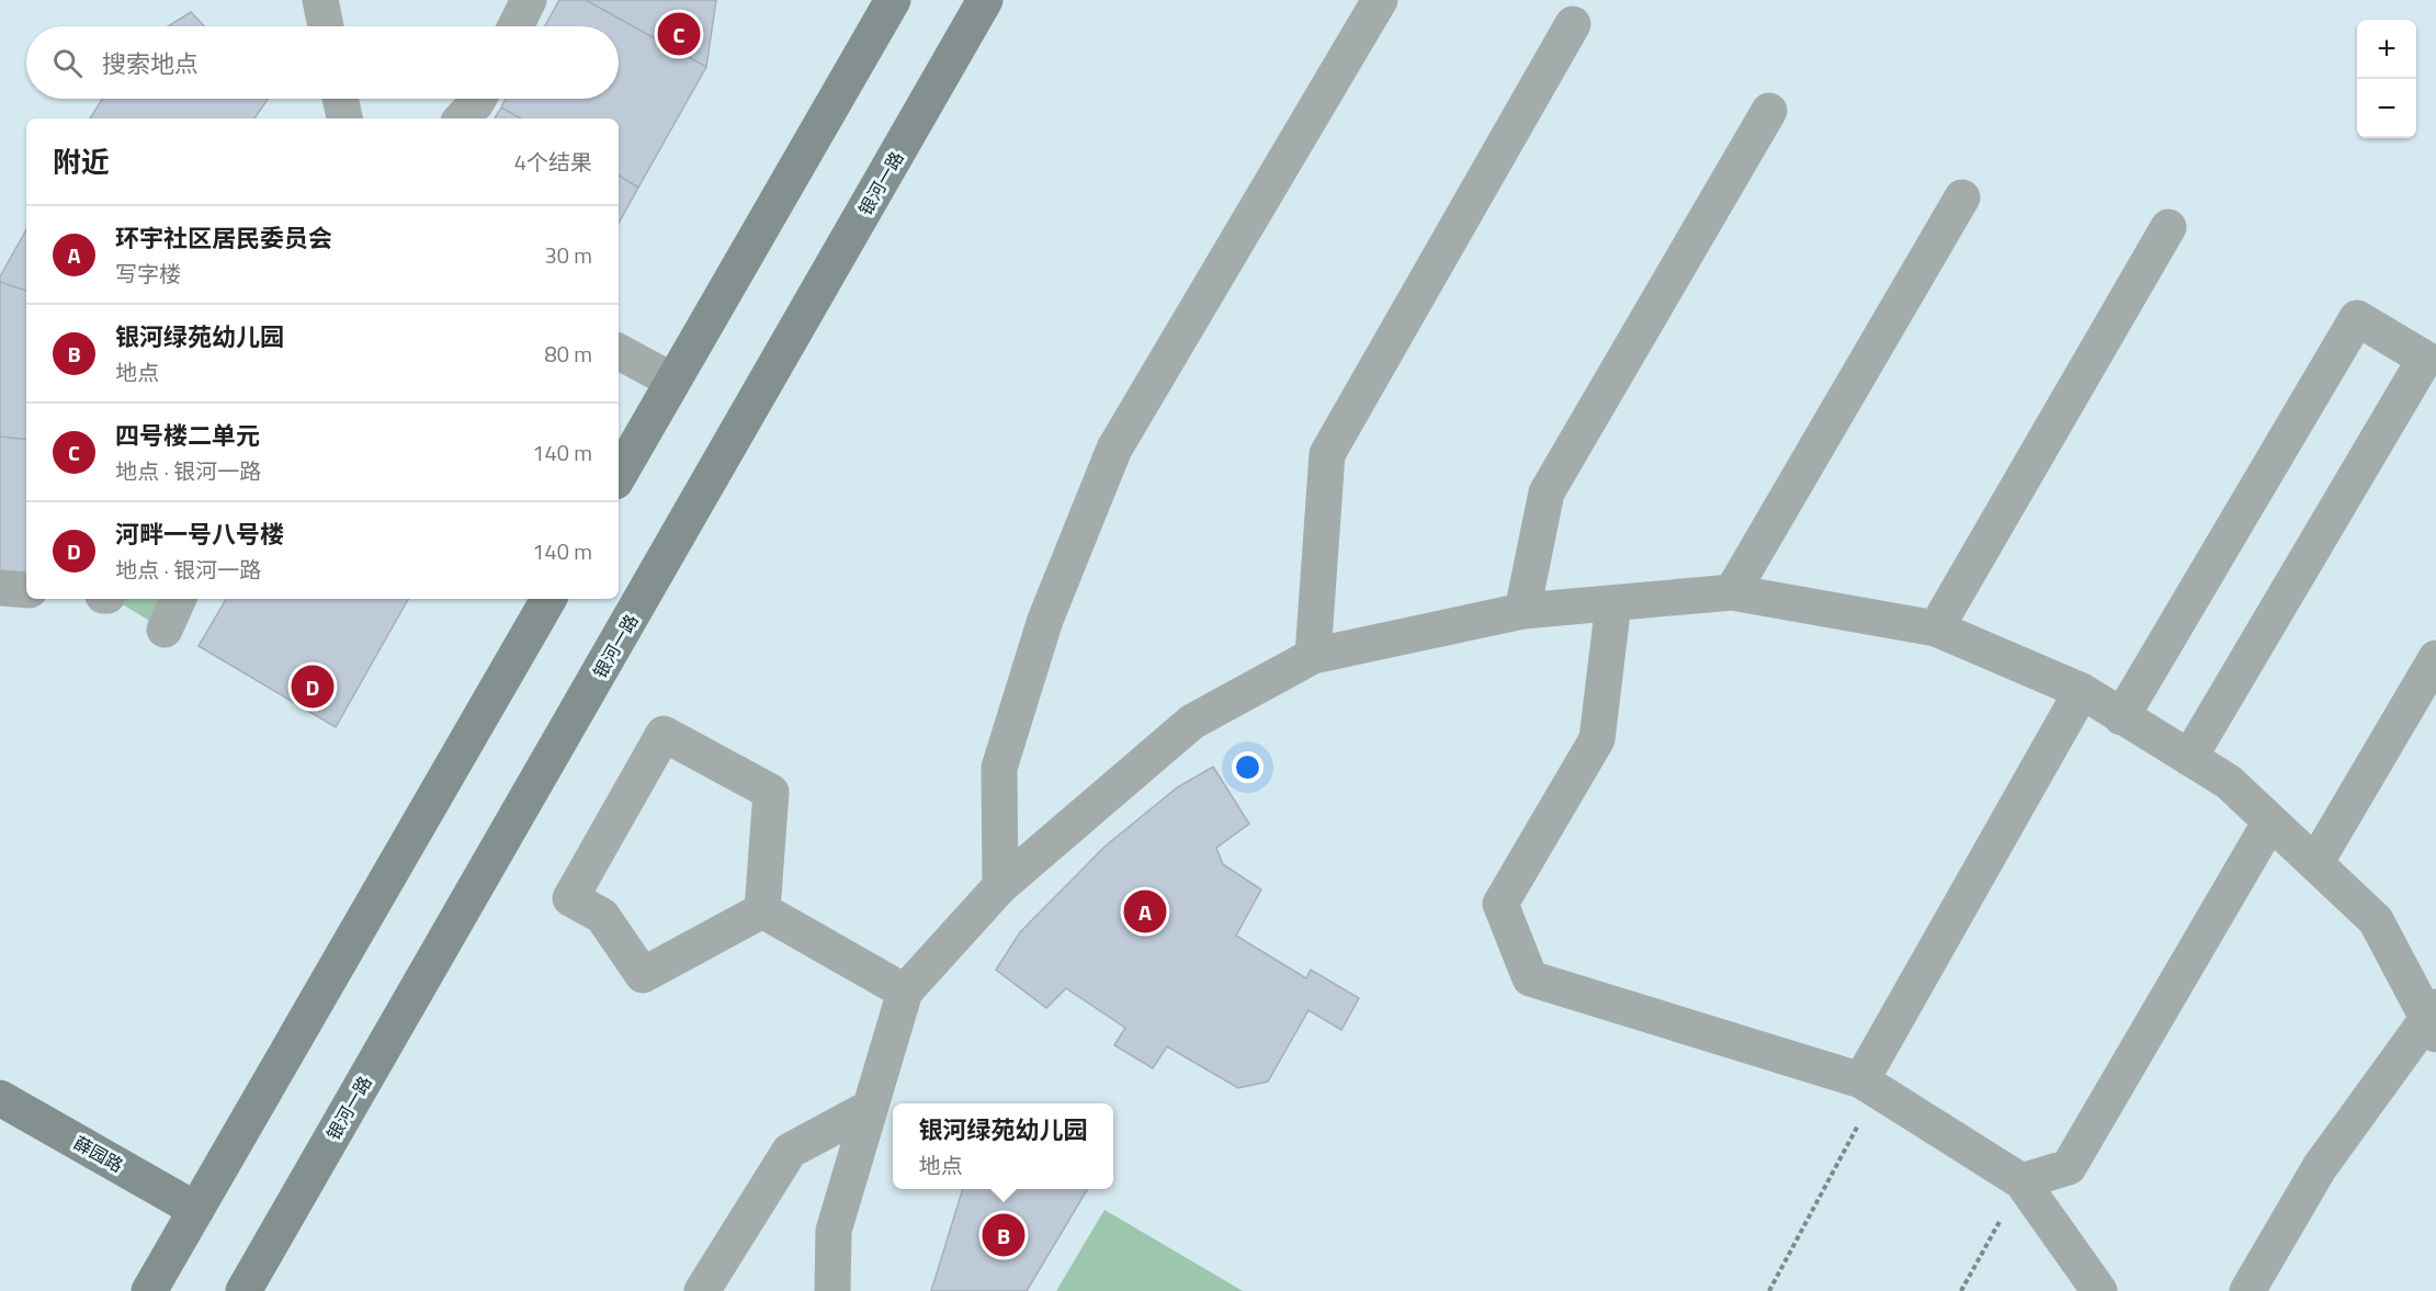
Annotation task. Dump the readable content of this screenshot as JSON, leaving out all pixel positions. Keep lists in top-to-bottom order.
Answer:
{
  "streets": {
    "main road": ["银河一路", "薛园路"]
  },
  "page": {
    "pins": [
      "C",
      "D",
      "A",
      "B"
    ],
    "map_buttons": ["+", "−"],
    "search": "搜索地点",
    "heading": ["附近", "4个结果"],
    "list": [
      {
        "mark": "A",
        "name": "环宇社区居民委员会",
        "note": "写字楼",
        "value": "30 m"
      },
      {
        "mark": "B",
        "name": "银河绿苑幼儿园",
        "note": "地点",
        "value": "80 m"
      },
      {
        "mark": "C",
        "name": "四号楼二单元",
        "note": "地点 · 银河一路",
        "value": "140 m"
      },
      {
        "mark": "D",
        "name": "河畔一号八号楼",
        "note": "地点 · 银河一路",
        "value": "140 m"
      }
    ],
    "popup": ["银河绿苑幼儿园", "地点"]
  }
}
